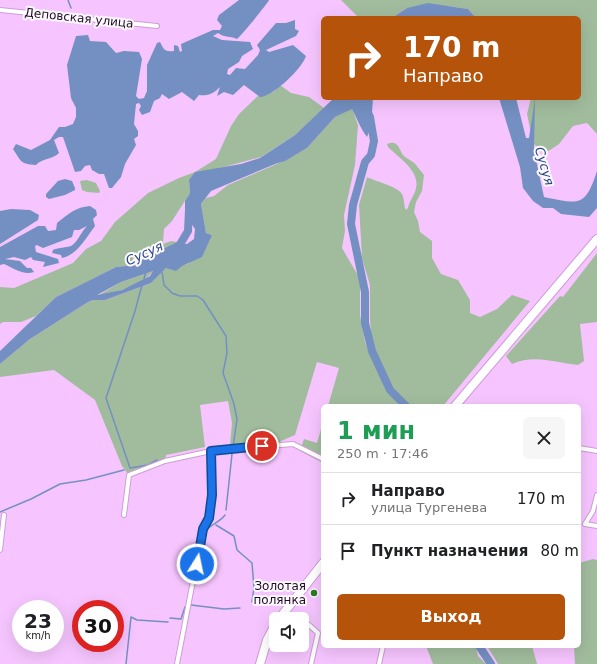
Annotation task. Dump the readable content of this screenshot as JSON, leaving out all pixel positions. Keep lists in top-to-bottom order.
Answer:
{
  "streets": {
    "street": ["Деповская улица"]
  },
  "water": ["Сусуя"],
  "places": ["Золотая полянка"],
  "page": {
    "turn": ["170 m", "Направо"],
    "heading": ["1 мин", "250 m · 17:46"],
    "list": [
      {
        "name": "Направо",
        "note": "улица Тургенева",
        "value": "170 m"
      },
      {
        "name": "Пункт назначения",
        "value": "80 m"
      }
    ],
    "buttons": "Выход",
    "speed": "23 km/h",
    "limit": "30"
  }
}
